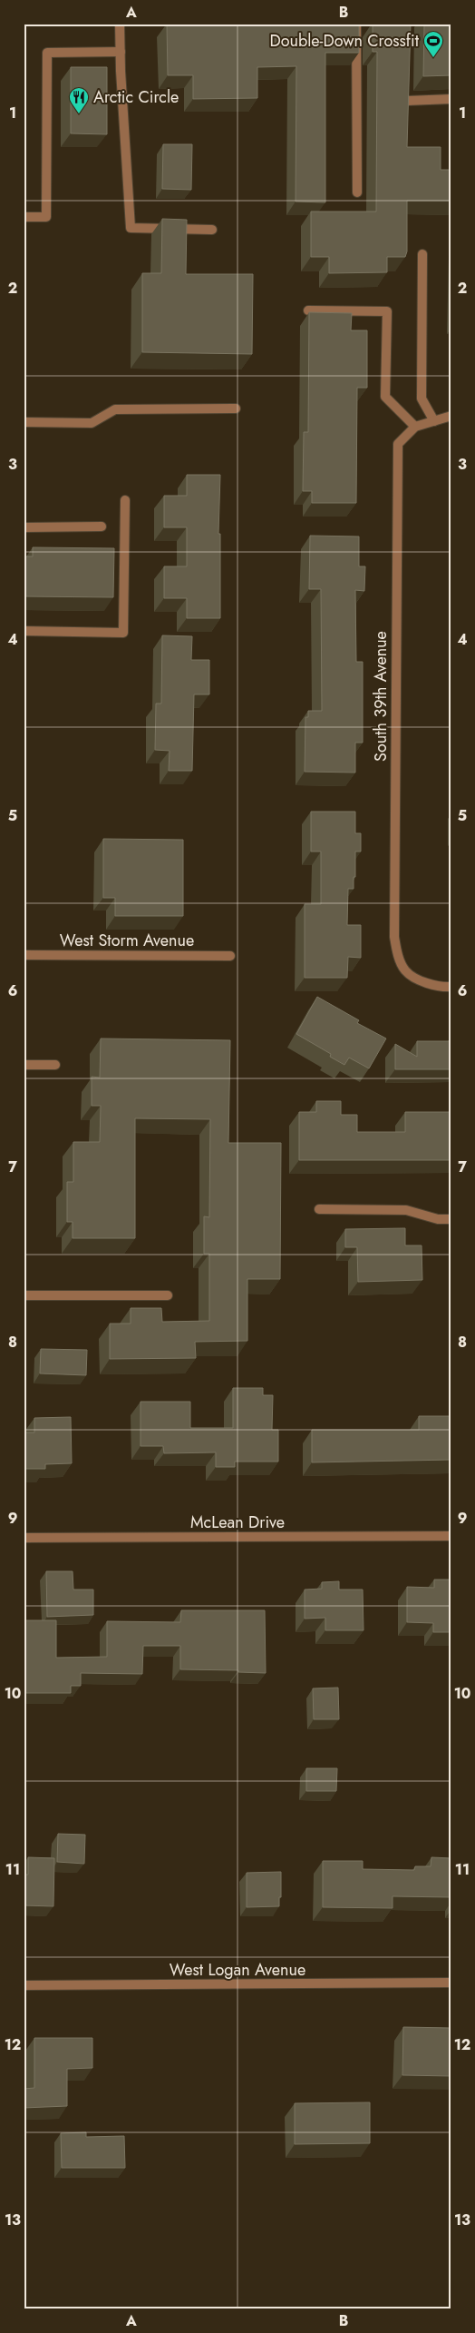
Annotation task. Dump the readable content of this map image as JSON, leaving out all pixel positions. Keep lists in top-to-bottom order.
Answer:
{
  "streets": {
    "street": [
      "South 39th Avenue",
      "West Storm Avenue",
      "McLean Drive",
      "West Logan Avenue"
    ]
  },
  "places": {
    "sports": ["Double-Down Crossfit"],
    "restaurant": ["Arctic Circle"]
  },
  "grid": {
    "columns": ["A", "B"],
    "rows": [
      "1",
      "2",
      "3",
      "4",
      "5",
      "6",
      "7",
      "8",
      "9",
      "10",
      "11",
      "12",
      "13"
    ]
  }
}
